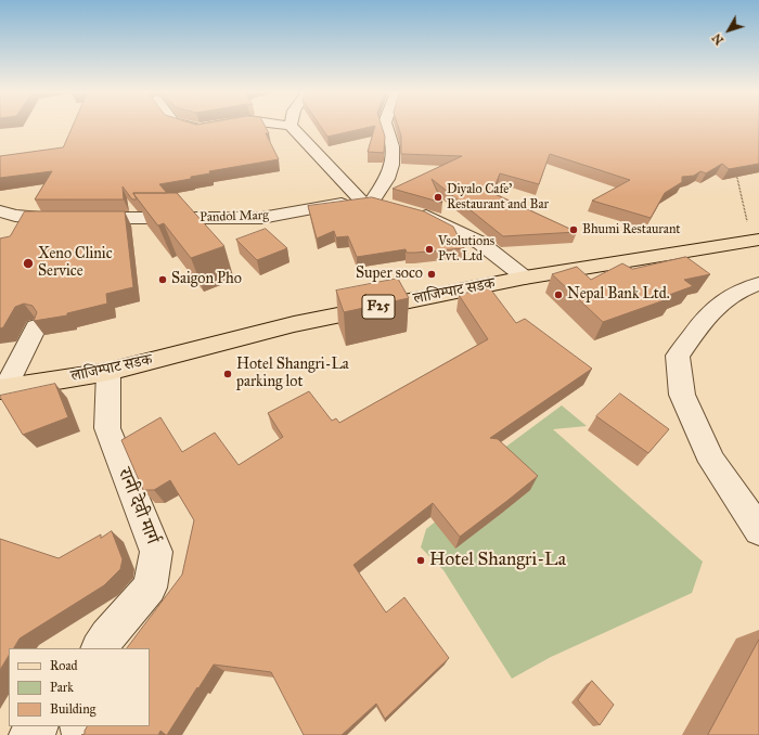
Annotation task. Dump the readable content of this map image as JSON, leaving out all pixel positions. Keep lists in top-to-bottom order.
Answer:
{
  "streets": {
    "main road": ["लाजिम्पाट सडक", "F25"],
    "street": ["Pandol Marg", "रानी देवी मार्ग"]
  },
  "crossings": [
    ["लाजिम्पाट सडक", "रानी देवी मार्ग"]
  ],
  "places": [
    "Diyalo Cafe' Restaurant and Bar",
    "Bhumi Restaurant",
    "Vsolutions Pvt. Ltd",
    "Xeno Clinic Service",
    "Super soco",
    "Saigon Pho",
    "Nepal Bank Ltd.",
    "Hotel Shangri-La parking lot",
    "Hotel Shangri-La"
  ],
  "legend": ["Road", "Park", "Building"],
  "north": "bottom left"
}
